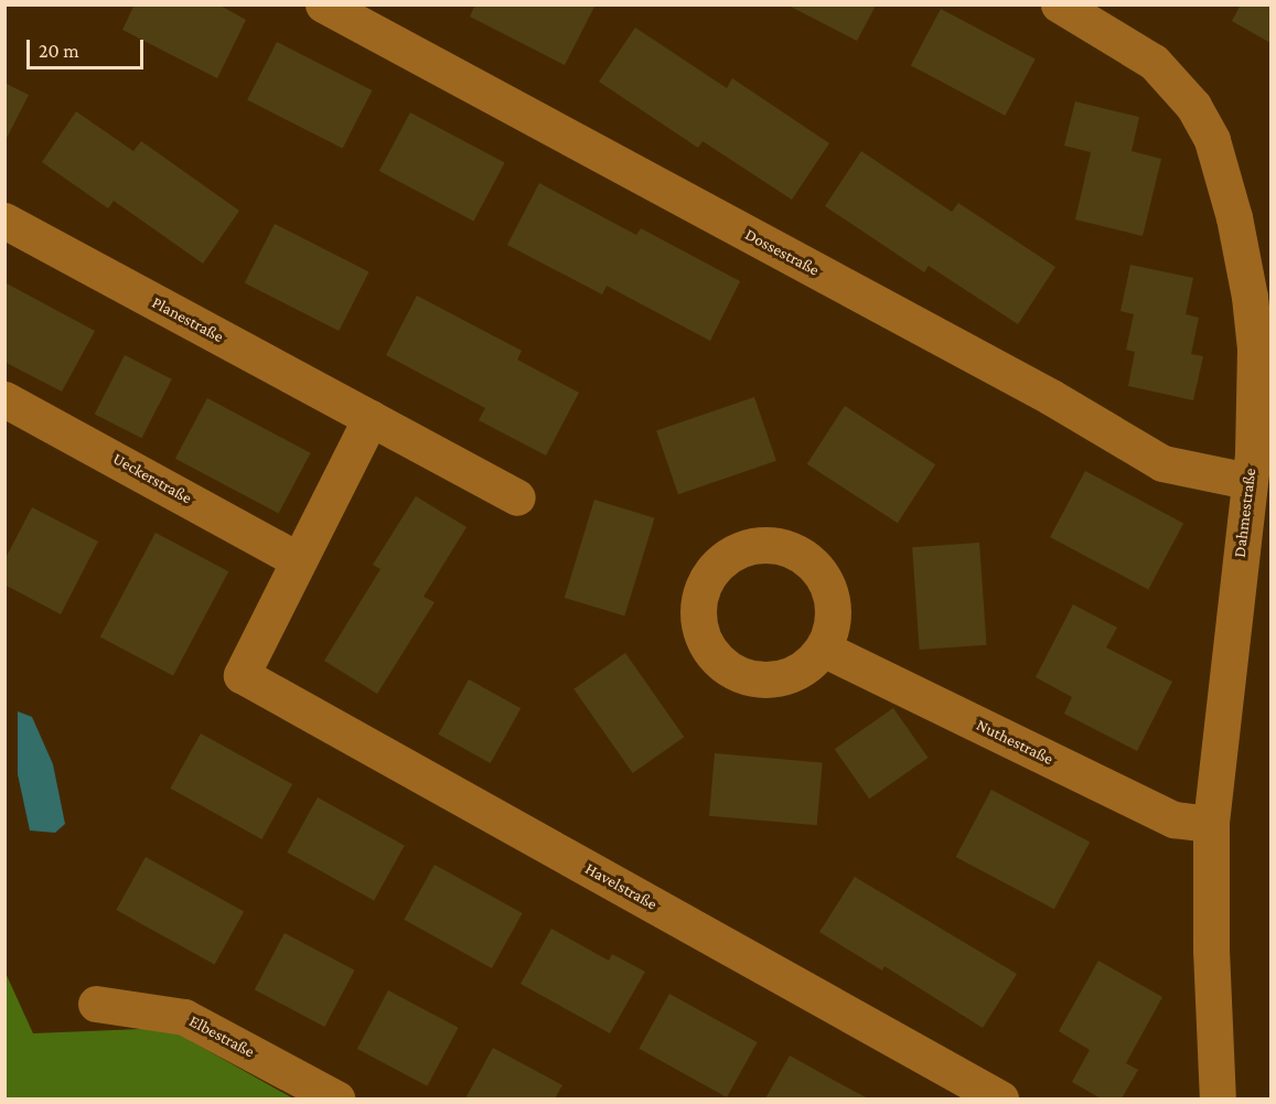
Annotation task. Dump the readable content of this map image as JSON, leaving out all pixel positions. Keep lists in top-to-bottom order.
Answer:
{
  "streets": {
    "street": [
      "Dossestraße",
      "Planestraße",
      "Ueckerstraße",
      "Dahmestraße",
      "Nuthestraße",
      "Havelstraße",
      "Elbestraße"
    ]
  },
  "crossings": [
    ["Dossestraße", "Dahmestraße"],
    ["Ueckerstraße", "Havelstraße"],
    ["Dahmestraße", "Nuthestraße"]
  ],
  "scale_bar": "20 m"
}
